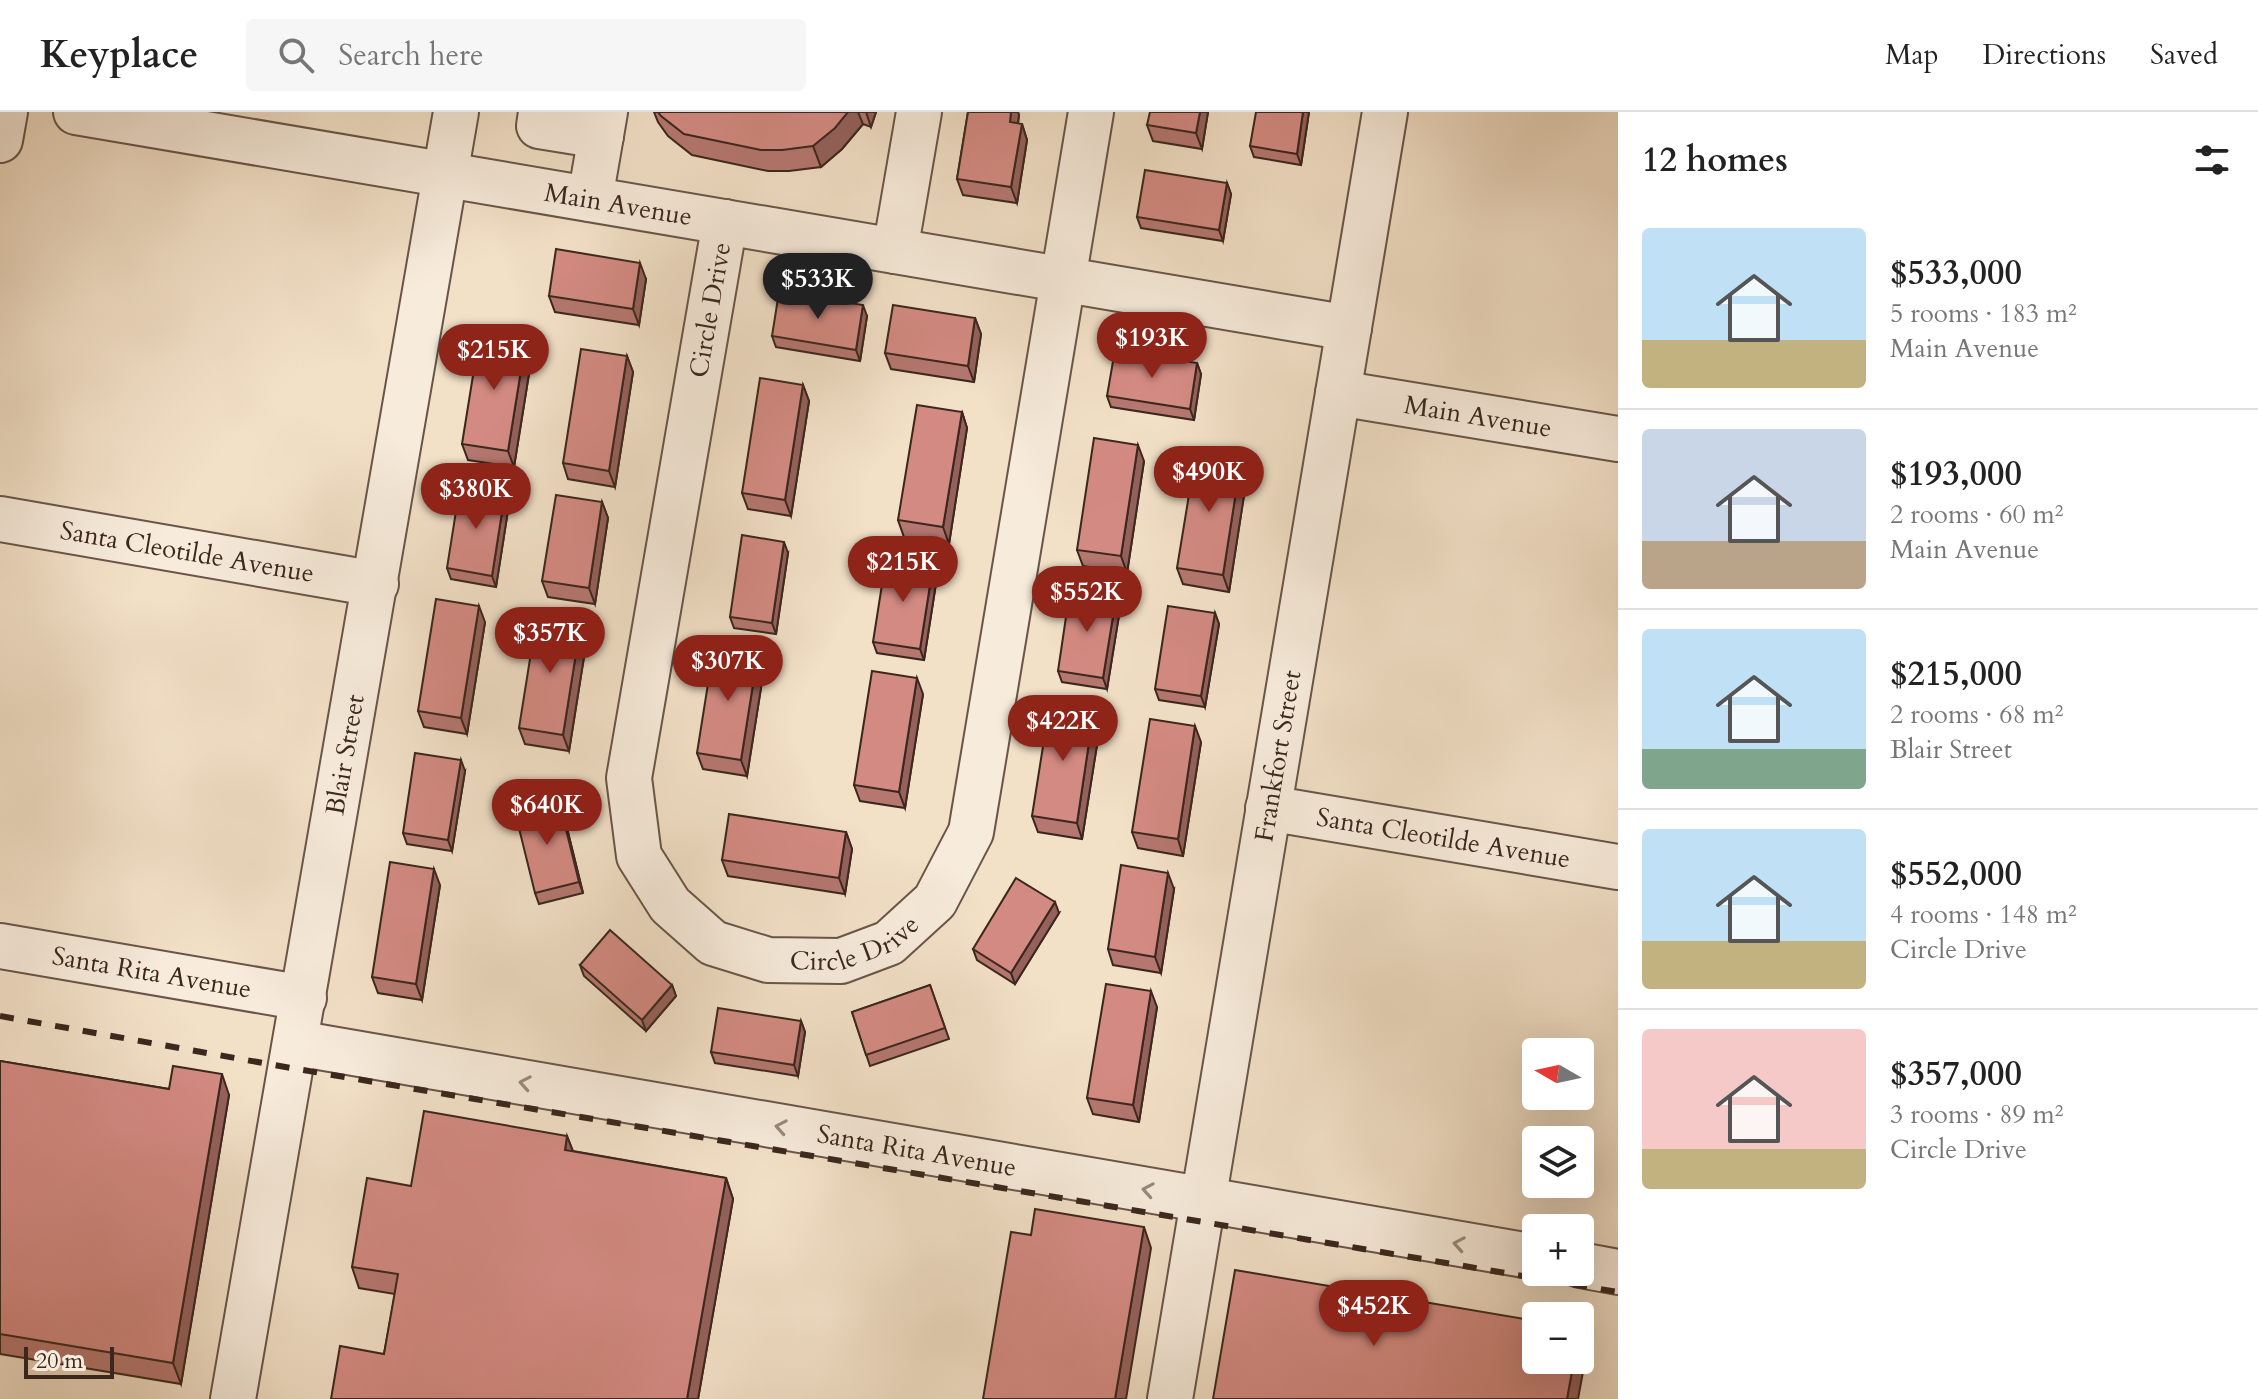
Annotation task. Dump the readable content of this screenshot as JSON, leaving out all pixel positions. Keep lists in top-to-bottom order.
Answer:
{
  "streets": {
    "street": [
      "Main Avenue",
      "Circle Drive",
      "Santa Cleotilde Avenue",
      "Frankfort Street",
      "Blair Street",
      "Santa Rita Avenue"
    ]
  },
  "crossings": [
    ["Main Avenue", "Circle Drive"],
    ["Main Avenue", "Frankfort Street"],
    ["Main Avenue", "Blair Street"],
    ["Santa Cleotilde Avenue", "Frankfort Street"],
    ["Santa Cleotilde Avenue", "Blair Street"],
    ["Frankfort Street", "Santa Rita Avenue"],
    ["Blair Street", "Santa Rita Avenue"]
  ],
  "one_way": ["Santa Rita Avenue"],
  "scale_bar": "20 m",
  "north": "left",
  "page": {
    "header": "Keyplace",
    "search": "Search here",
    "nav": ["Map", "Directions", "Saved"],
    "heading": "12 homes",
    "list": [
      {
        "name": "$533,000",
        "note": "5 rooms · 183 m² · Main Avenue"
      },
      {
        "name": "$193,000",
        "note": "2 rooms · 60 m² · Main Avenue"
      },
      {
        "name": "$215,000",
        "note": "2 rooms · 68 m² · Blair Street"
      },
      {
        "name": "$552,000",
        "note": "4 rooms · 148 m² · Circle Drive"
      },
      {
        "name": "$357,000",
        "note": "3 rooms · 89 m² · Circle Drive"
      }
    ],
    "price": [
      "$533K",
      "$193K",
      "$215K",
      "$490K",
      "$380K",
      "$215K",
      "$552K",
      "$357K",
      "$307K",
      "$422K",
      "$640K",
      "$452K"
    ],
    "map_buttons": ["+", "−"],
    "scale": "20 m"
  }
}
